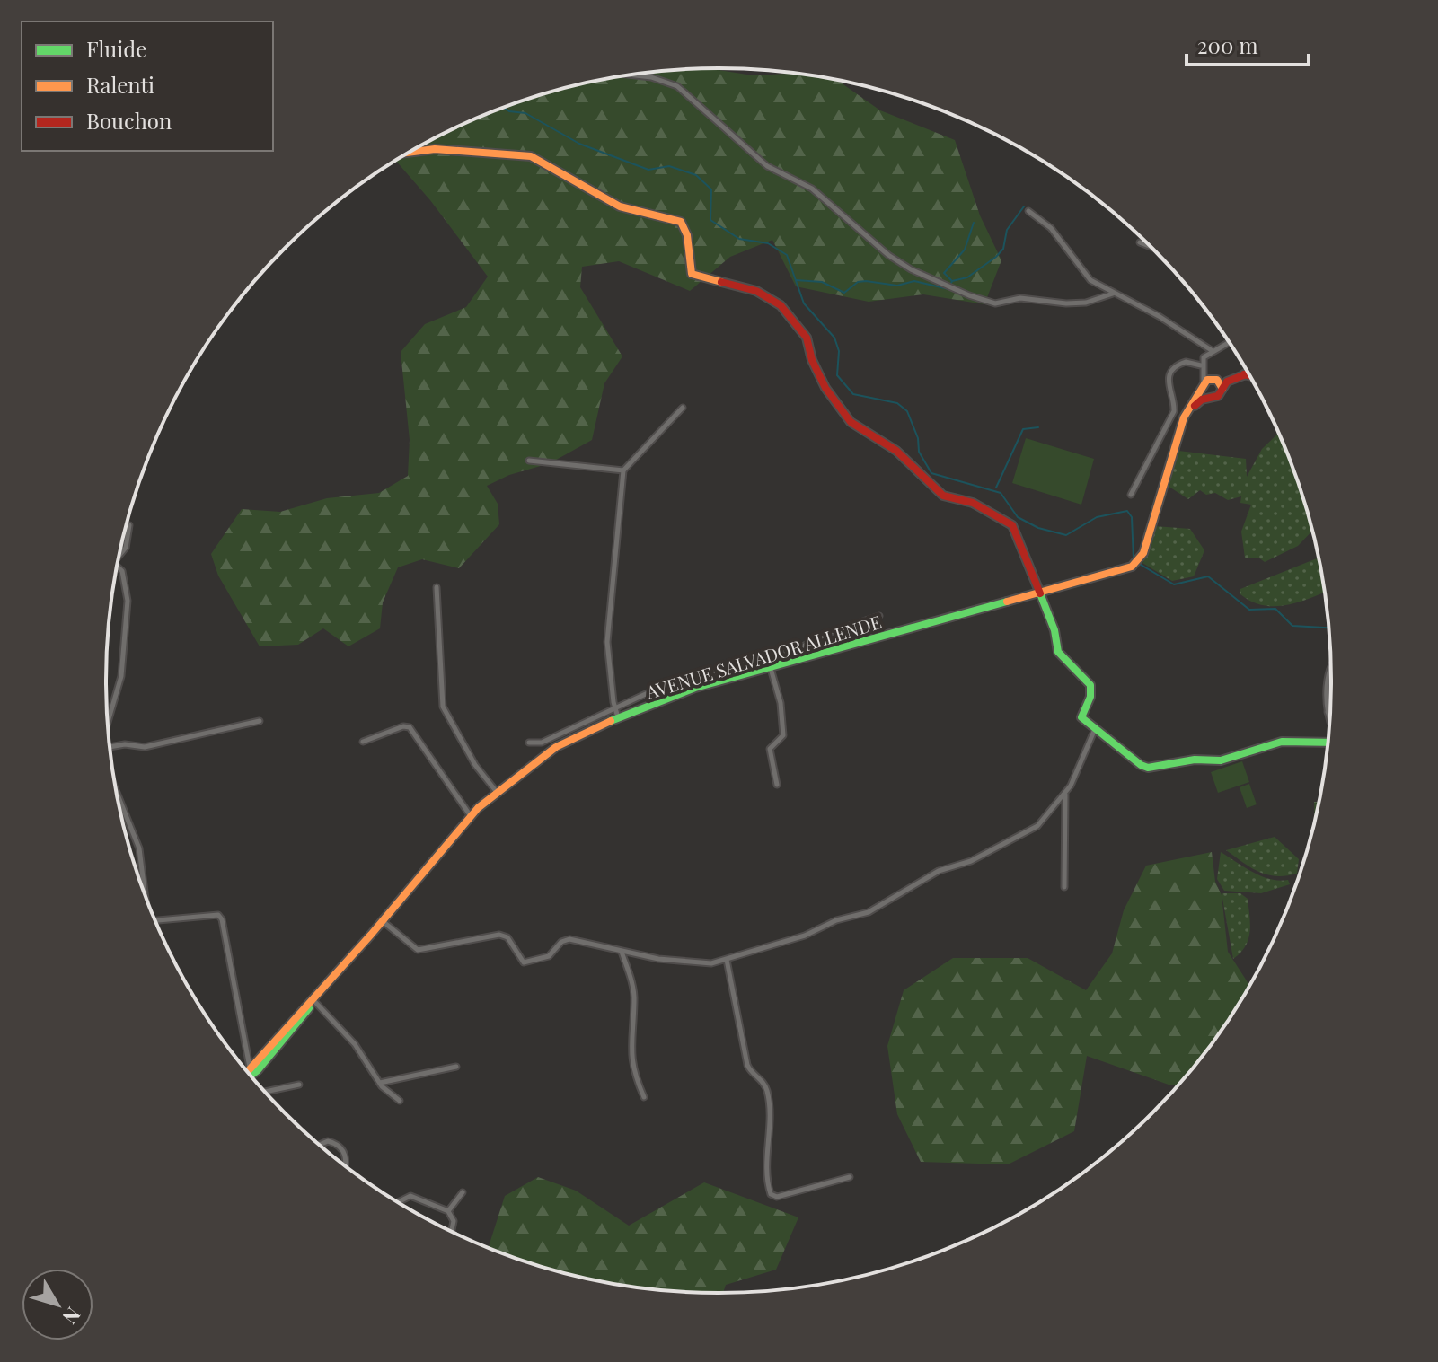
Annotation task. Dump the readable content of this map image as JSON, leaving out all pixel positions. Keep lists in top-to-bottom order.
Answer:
{
  "streets": {
    "main road": ["AVENUE SALVADOR ALLENDE"]
  },
  "legend": ["Fluide", "Ralenti", "Bouchon"],
  "scale_bar": "200 m",
  "north": "bottom right"
}
